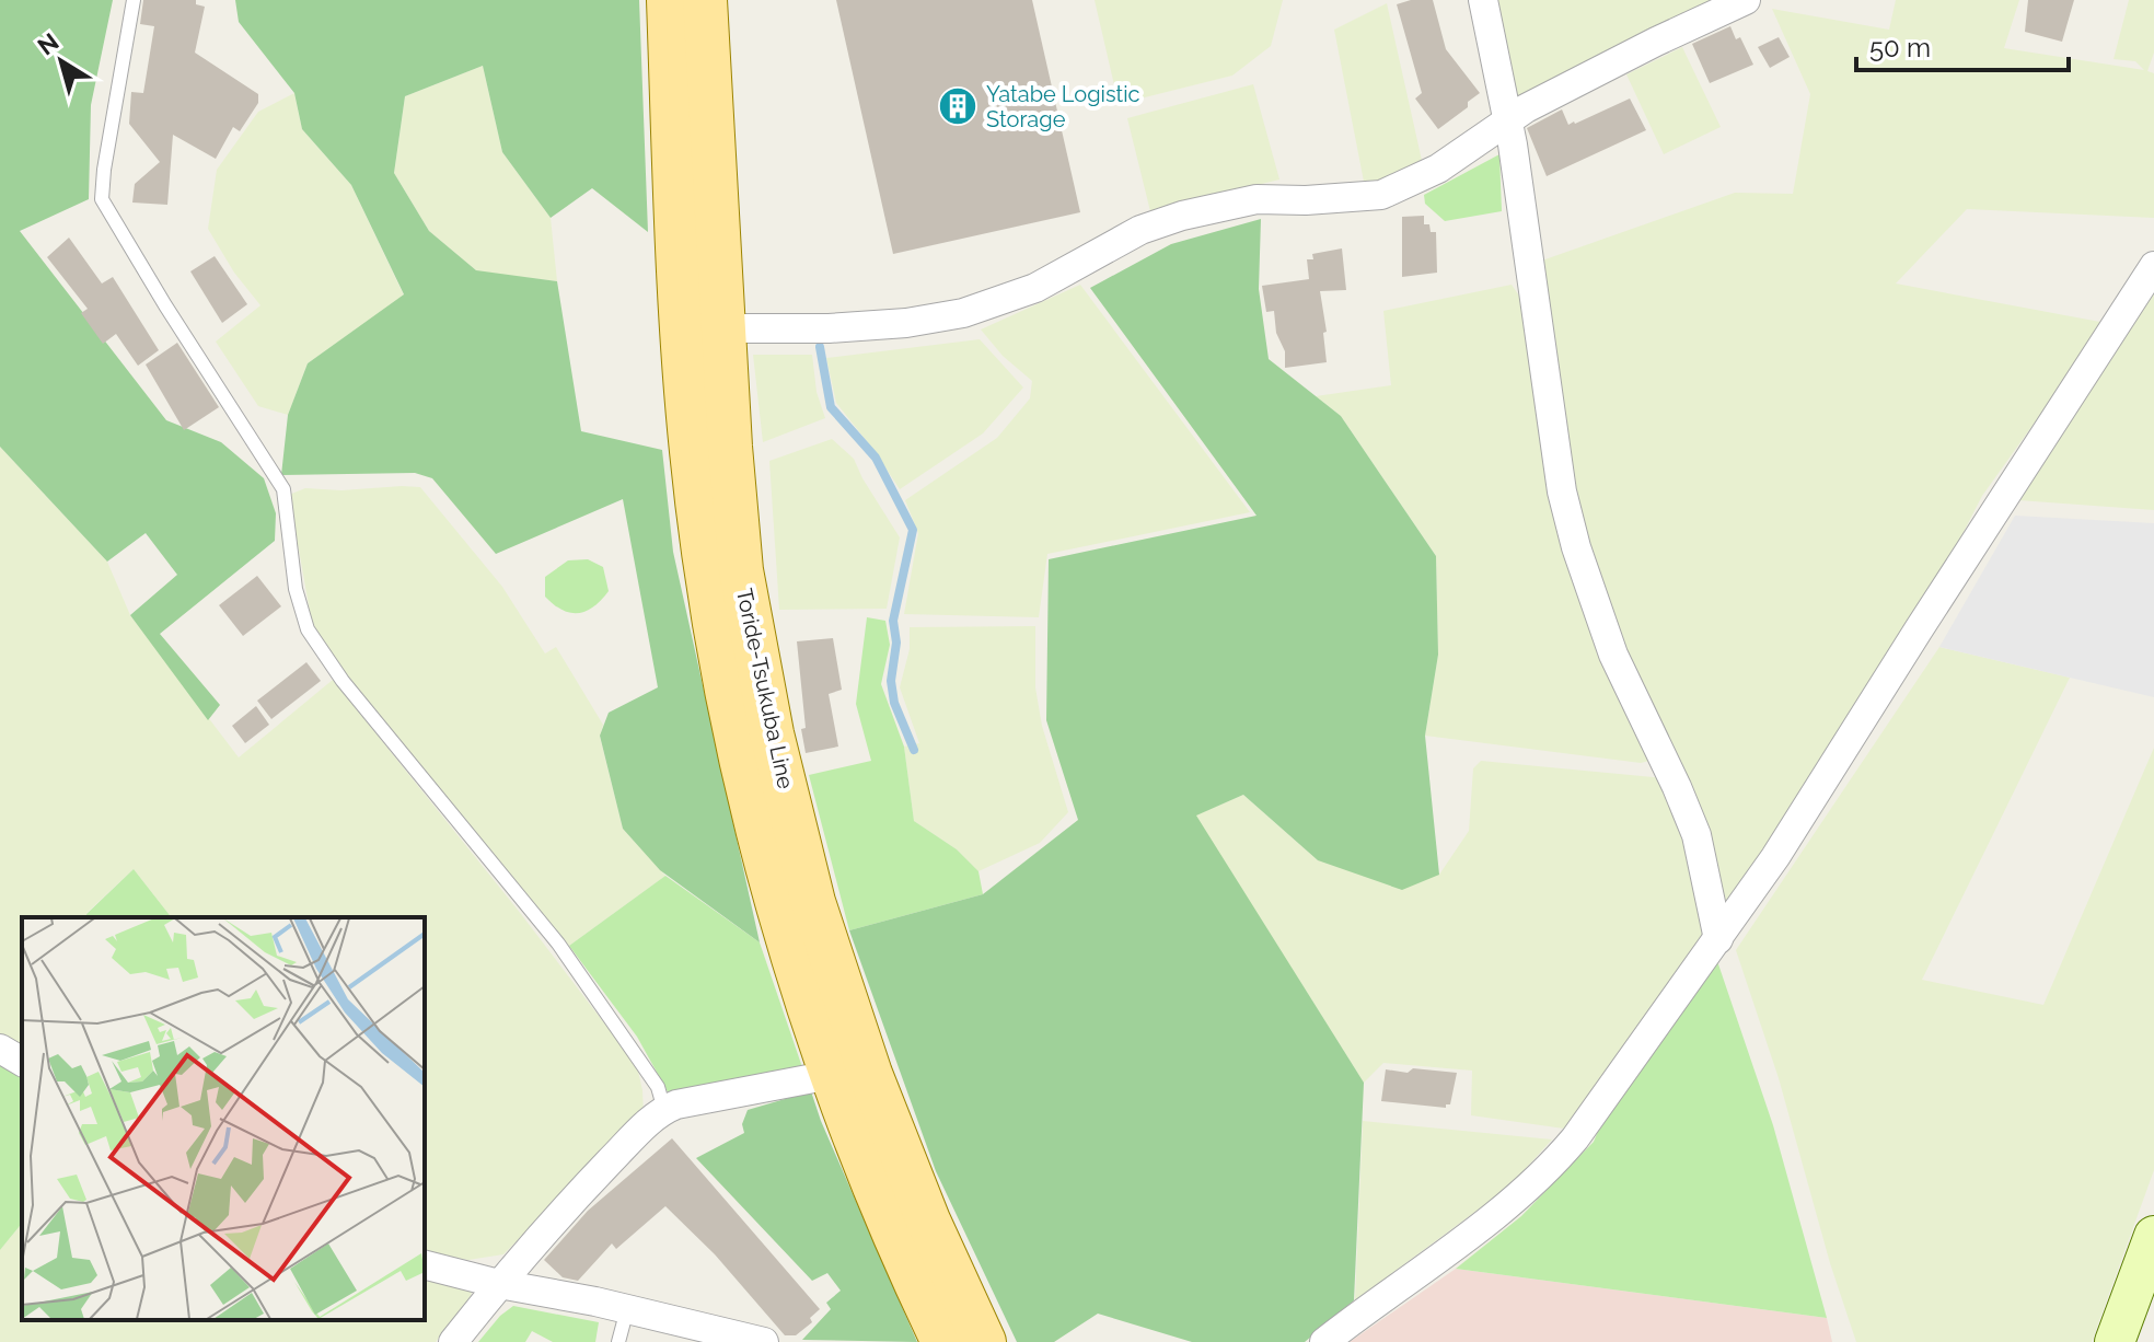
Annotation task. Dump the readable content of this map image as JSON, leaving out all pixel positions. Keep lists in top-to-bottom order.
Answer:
{
  "streets": {
    "main road": ["Toride-Tsukuba Line"]
  },
  "places": {
    "building": ["Yatabe Logistic Storage"]
  },
  "scale_bar": "50 m",
  "north": "top left"
}
